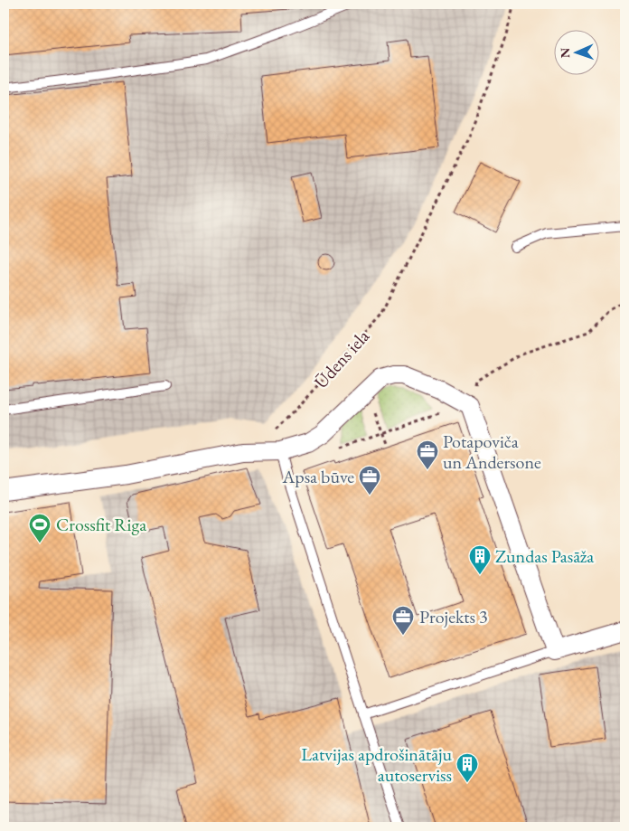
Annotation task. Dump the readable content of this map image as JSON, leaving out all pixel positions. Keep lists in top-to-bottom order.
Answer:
{
  "streets": {
    "path": ["Ūdens iela"]
  },
  "places": {
    "office": ["Potapoviča un Andersone", "Apsa būve", "Projekts 3"],
    "sports": ["Crossfit Riga"],
    "building": ["Zundas Pasāža", "Latvijas apdrošinātāju autoserviss"]
  },
  "north": "left"
}
